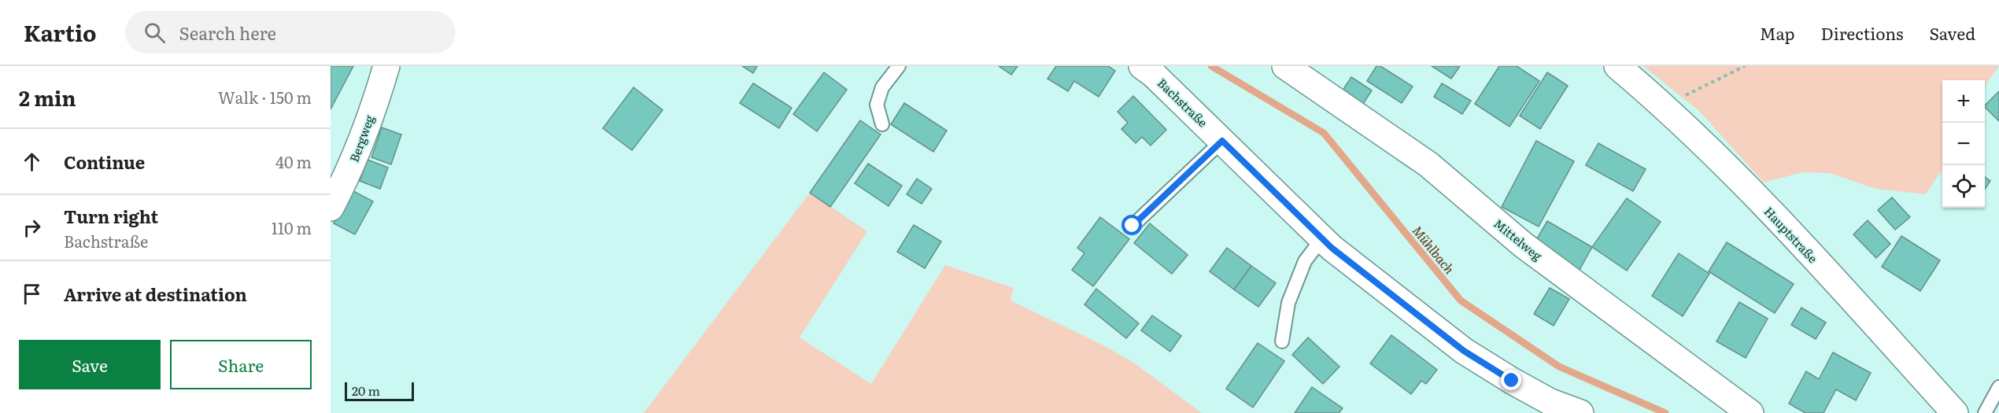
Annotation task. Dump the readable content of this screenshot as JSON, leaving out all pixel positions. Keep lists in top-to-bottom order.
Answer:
{
  "streets": {
    "street": [
      "Bachstraße",
      "Bergweg",
      "Hauptstraße",
      "Mittelweg"
    ]
  },
  "water": ["Mühlbach"],
  "scale_bar": "20 m",
  "page": {
    "header": "Kartio",
    "search": "Search here",
    "nav": ["Map", "Directions", "Saved"],
    "heading": ["2 min", "Walk · 150 m"],
    "map_buttons": ["+", "−"],
    "list": [
      ["Continue", "40 m"],
      ["Turn right", "Bachstraße", "110 m"],
      "Arrive at destination"
    ],
    "buttons": ["Save", "Share"],
    "scale": "20 m"
  }
}
